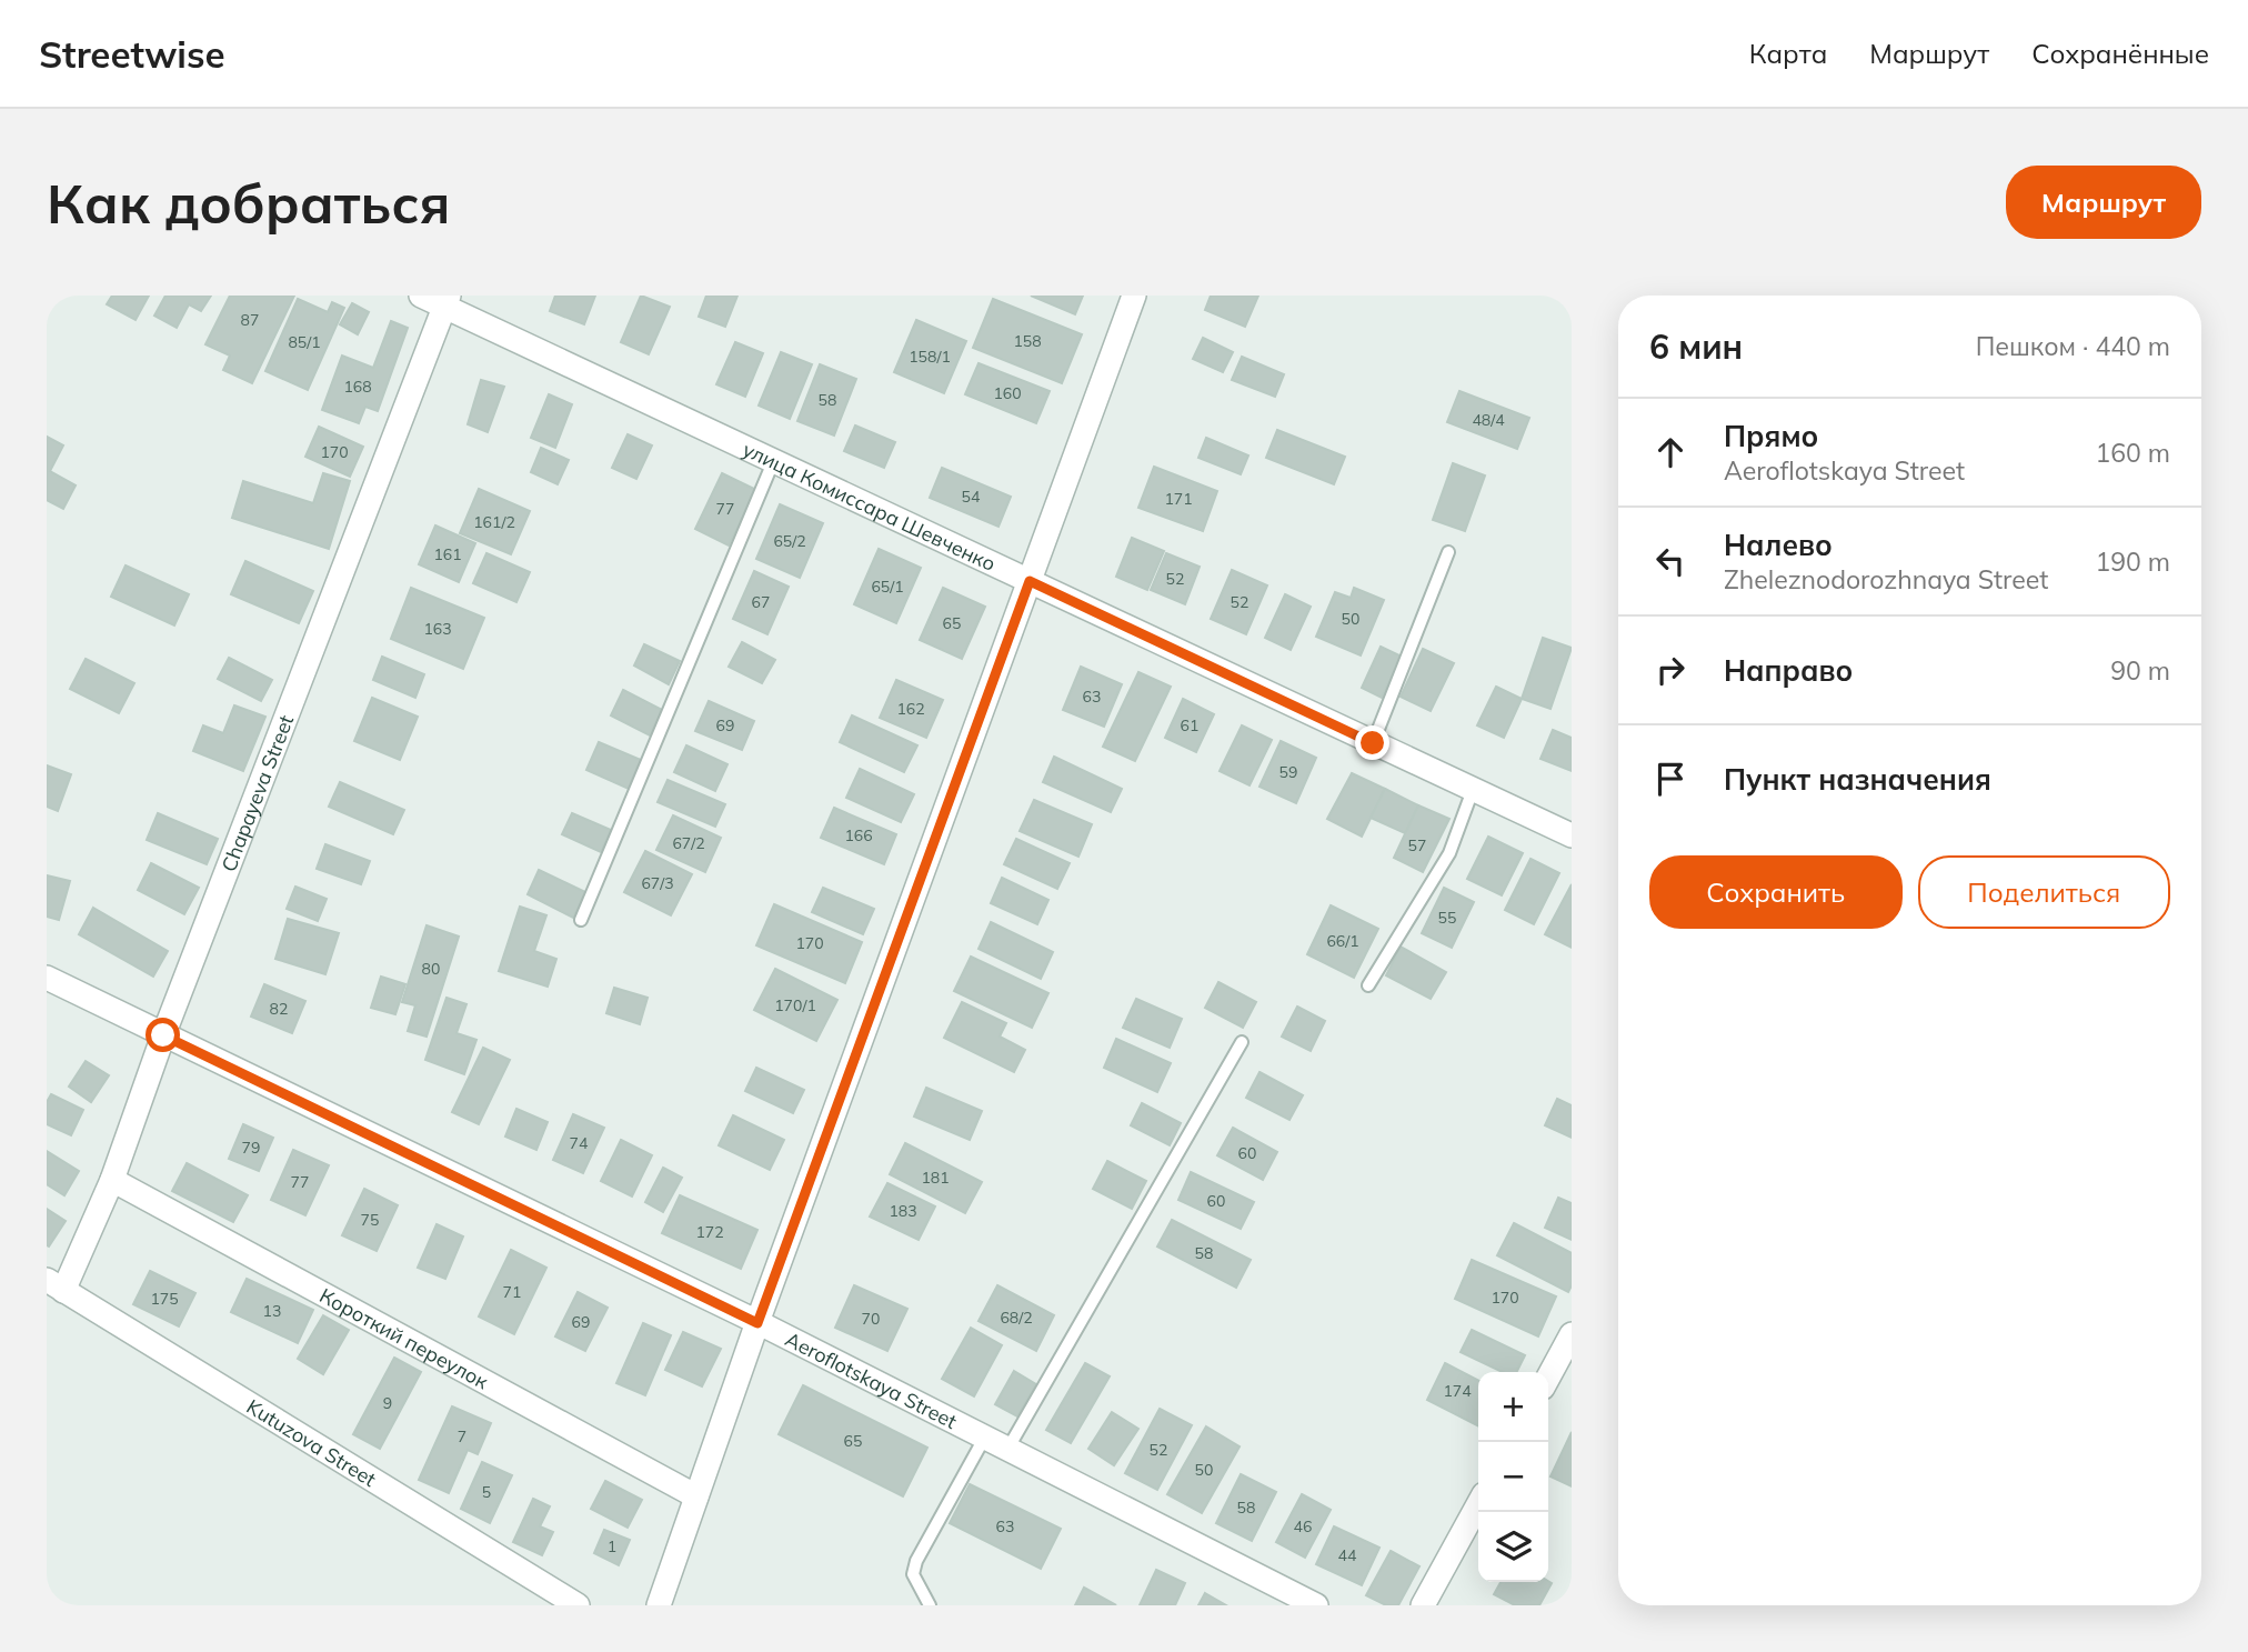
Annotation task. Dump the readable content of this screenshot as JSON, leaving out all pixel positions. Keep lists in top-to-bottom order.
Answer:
{
  "streets": {
    "street": [
      "улица Комиссара Шевченко",
      "Chapayeva Street",
      "Короткий переулок",
      "Aeroflotskaya Street",
      "Kutuzova Street"
    ]
  },
  "crossings": [
    ["улица Комиссара Шевченко", "Chapayeva Street"],
    ["Chapayeva Street", "Короткий переулок"],
    ["Chapayeva Street", "Aeroflotskaya Street"],
    ["Chapayeva Street", "Kutuzova Street"]
  ],
  "house_numbers": [
    "87",
    "158",
    "85/1",
    "158/1",
    "168",
    "160",
    "58",
    "48/4",
    "170",
    "54",
    "171",
    "77",
    "161/2",
    "65/2",
    "161",
    "52",
    "65/1",
    "67",
    "52",
    "50",
    "65",
    "163",
    "63",
    "162",
    "69",
    "61",
    "59",
    "166",
    "67/2",
    "57",
    "67/3",
    "55",
    "66/1",
    "170",
    "80",
    "170/1",
    "82",
    "74",
    "79",
    "60",
    "181",
    "77",
    "60",
    "183",
    "75",
    "172",
    "58",
    "71",
    "170",
    "175",
    "13",
    "68/2",
    "70",
    "69",
    "174",
    "9",
    "7",
    "65",
    "52",
    "50",
    "5",
    "58",
    "63",
    "46",
    "1",
    "44"
  ],
  "page": {
    "header": "Streetwise",
    "nav": ["Карта", "Маршрут", "Сохранённые"],
    "buttons": [
      "Маршрут",
      ["Сохранить", "Поделиться"]
    ],
    "title": "Как добраться",
    "heading": ["6 мин", "Пешком · 440 m"],
    "list": [
      ["Прямо", "Aeroflotskaya Street", "160 m"],
      ["Налево", "Zheleznodorozhnaya Street", "190 m"],
      ["Направо", "90 m"],
      "Пункт назначения"
    ],
    "map_buttons": ["+", "−"]
  }
}
